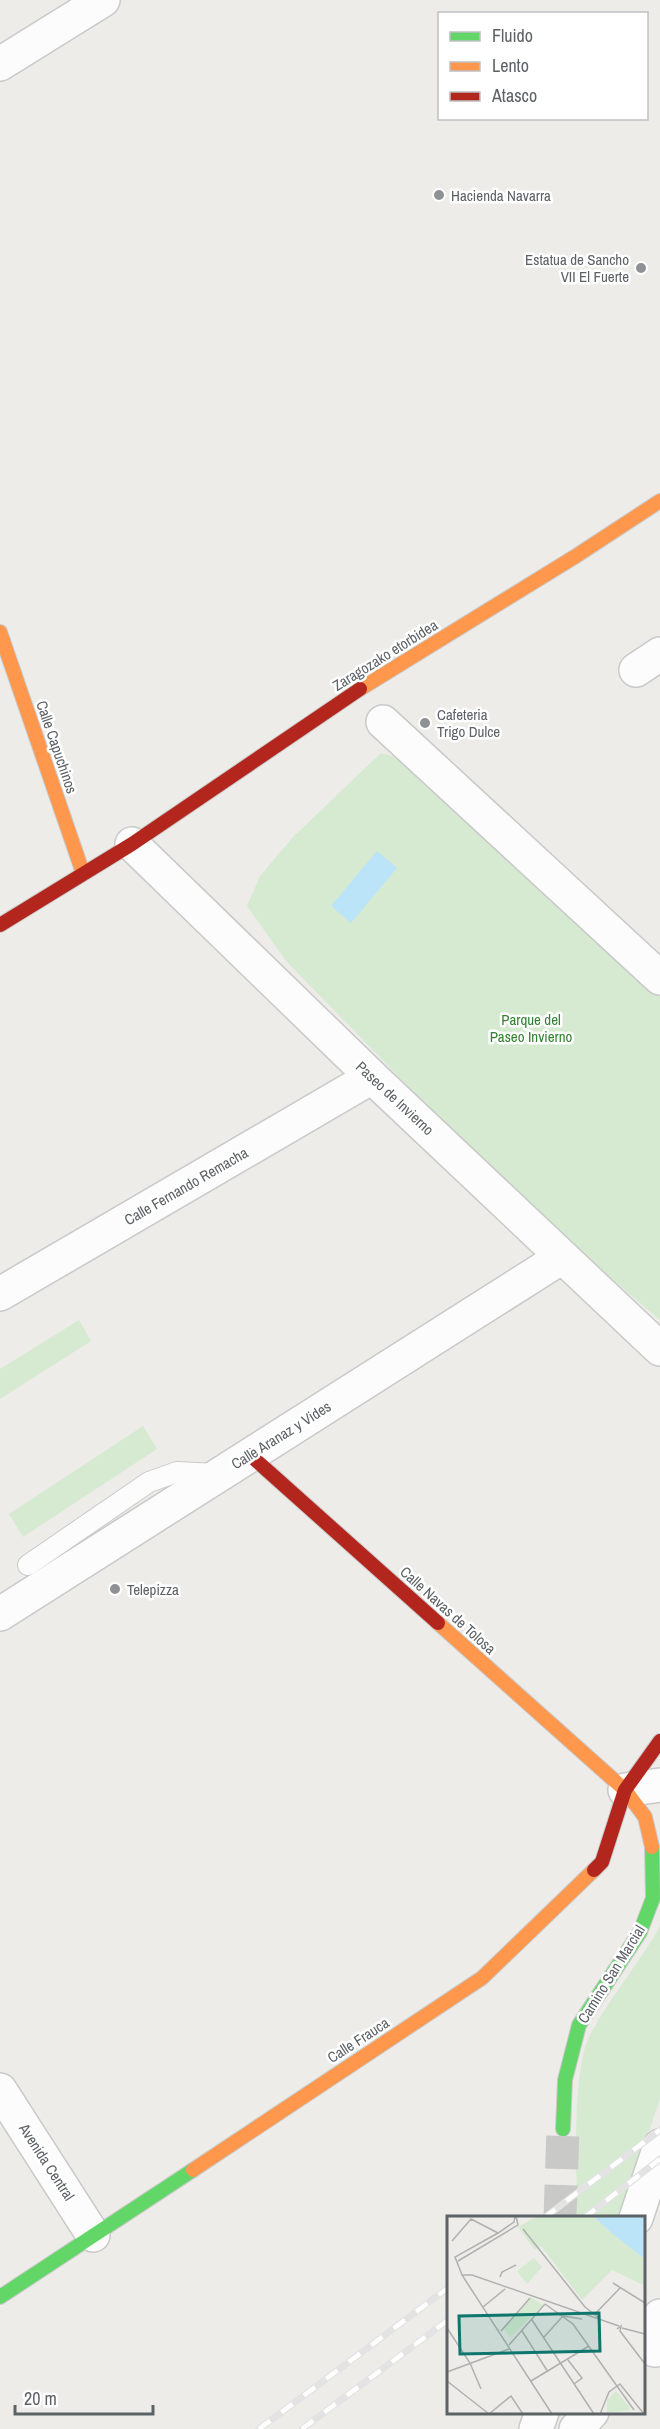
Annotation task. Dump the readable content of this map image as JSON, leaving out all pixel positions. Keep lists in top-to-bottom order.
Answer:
{
  "streets": {
    "street": [
      "Zaragozako etorbidea",
      "Calle Capuchinos",
      "Paseo de Invierno",
      "Calle Fernando Remacha",
      "Calle Aranaz y Vides",
      "Calle Navas de Tolosa",
      "Camino San Marcial",
      "Calle Frauca",
      "Avenida Central"
    ]
  },
  "crossings": [
    ["Zaragozako etorbidea", "Calle Capuchinos"],
    ["Zaragozako etorbidea", "Paseo de Invierno"],
    ["Paseo de Invierno", "Calle Fernando Remacha"],
    ["Paseo de Invierno", "Calle Aranaz y Vides"],
    ["Calle Aranaz y Vides", "Calle Navas de Tolosa"],
    ["Calle Navas de Tolosa", "Camino San Marcial"],
    ["Calle Navas de Tolosa", "Calle Frauca"],
    ["Camino San Marcial", "Calle Frauca"],
    ["Calle Frauca", "Avenida Central"]
  ],
  "parks": ["Parque del Paseo Invierno"],
  "places": [
    "Hacienda Navarra",
    "Estatua de Sancho VII El Fuerte",
    "Cafeteria Trigo Dulce",
    "Telepizza"
  ],
  "legend": ["Fluido", "Lento", "Atasco"],
  "scale_bar": "20 m"
}
